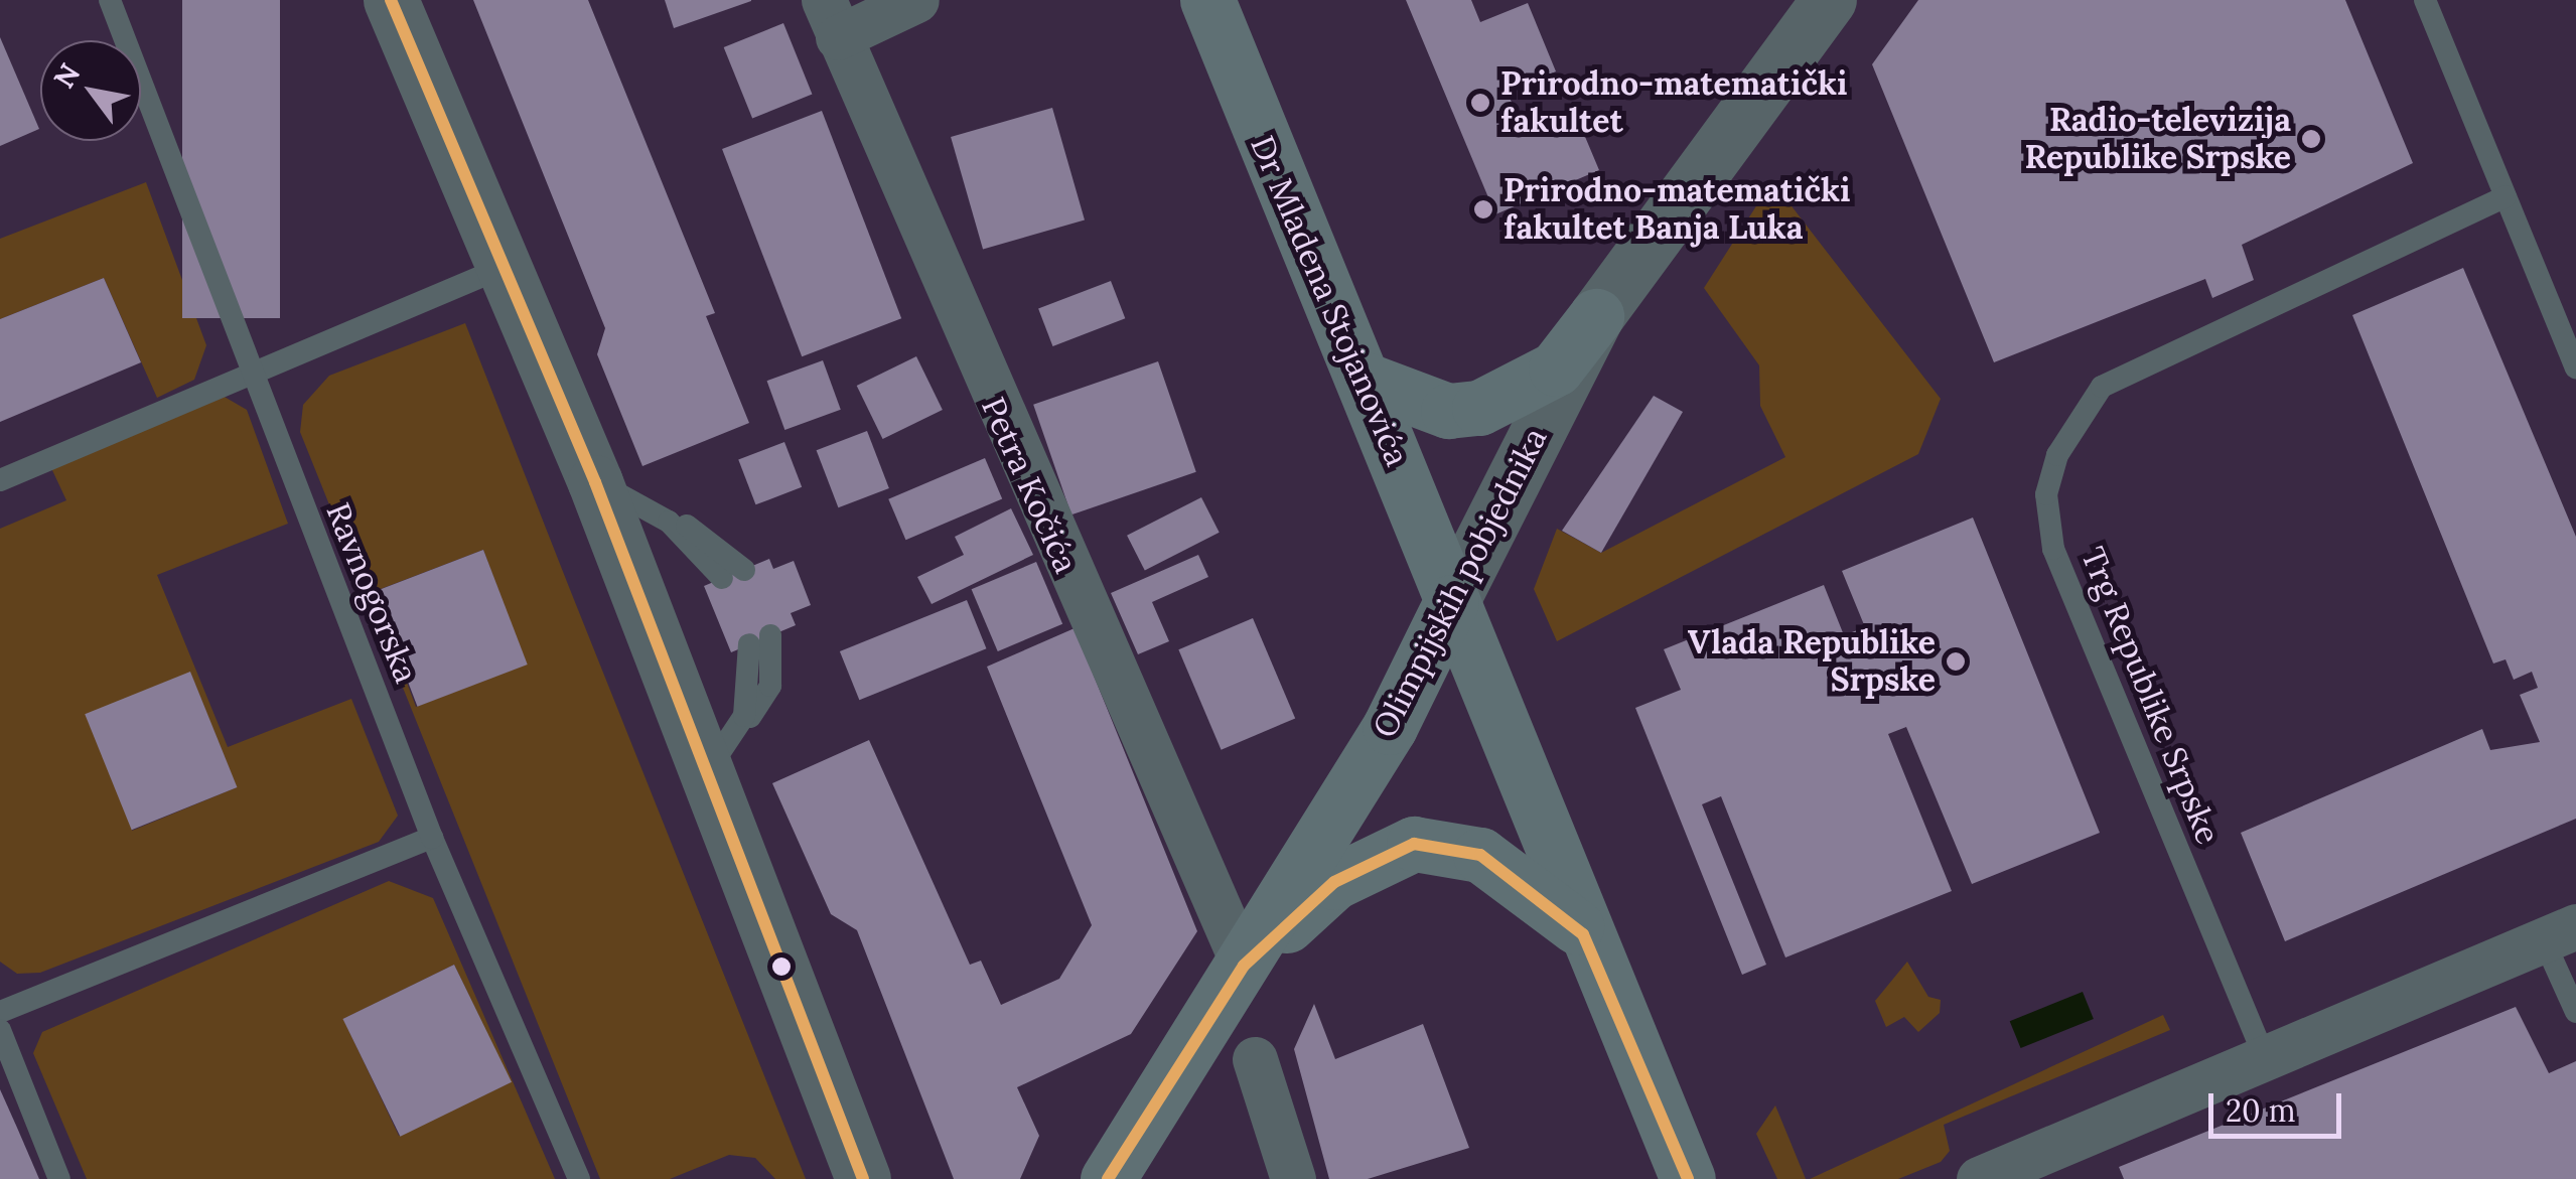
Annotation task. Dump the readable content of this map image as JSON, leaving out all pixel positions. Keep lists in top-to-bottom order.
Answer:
{
  "streets": {
    "main road": ["Dr Mladena Stojanovića", "Olimpijskih pobjednika"],
    "street": ["Petra Kočića"],
    "lane": ["Ravnogorska", "Trg Republike Srpske"]
  },
  "crossings": [
    ["Dr Mladena Stojanovića", "Olimpijskih pobjednika"],
    ["Petra Kočića", "Olimpijskih pobjednika"]
  ],
  "places": [
    "Prirodno-matematički fakultet",
    "Radio-televizija Republike Srpske",
    "Prirodno-matematički fakultet Banja Luka",
    "Vlada Republike Srpske"
  ],
  "scale_bar": "20 m",
  "north": "top left"
}
